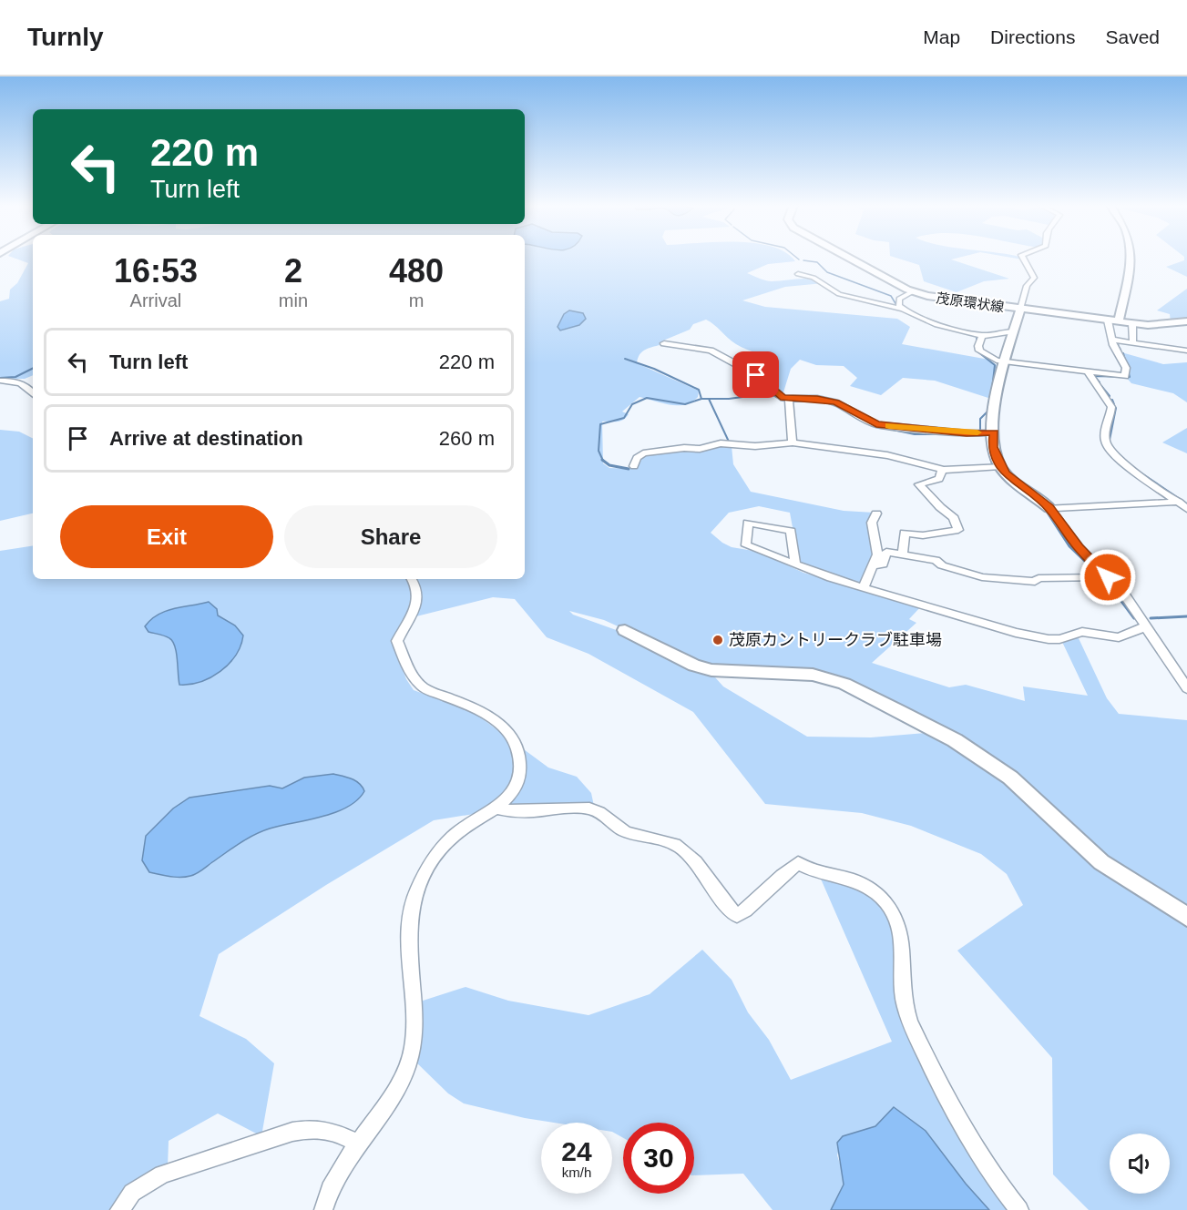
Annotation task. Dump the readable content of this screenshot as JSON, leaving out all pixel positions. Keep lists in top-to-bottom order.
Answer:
{
  "streets": {
    "street": ["茂原環状線"]
  },
  "places": ["茂原カントリークラブ駐車場"],
  "page": {
    "header": "Turnly",
    "nav": ["Map", "Directions", "Saved"],
    "turn": ["220 m", "Turn left"],
    "eta": [
      "16:53",
      "Arrival",
      "2",
      "min",
      "480",
      "m"
    ],
    "list": [
      {
        "name": "Turn left",
        "value": "220 m"
      },
      {
        "name": "Arrive at destination",
        "value": "260 m"
      }
    ],
    "buttons": ["Exit", "Share"],
    "speed": "24 km/h",
    "limit": "30"
  }
}
